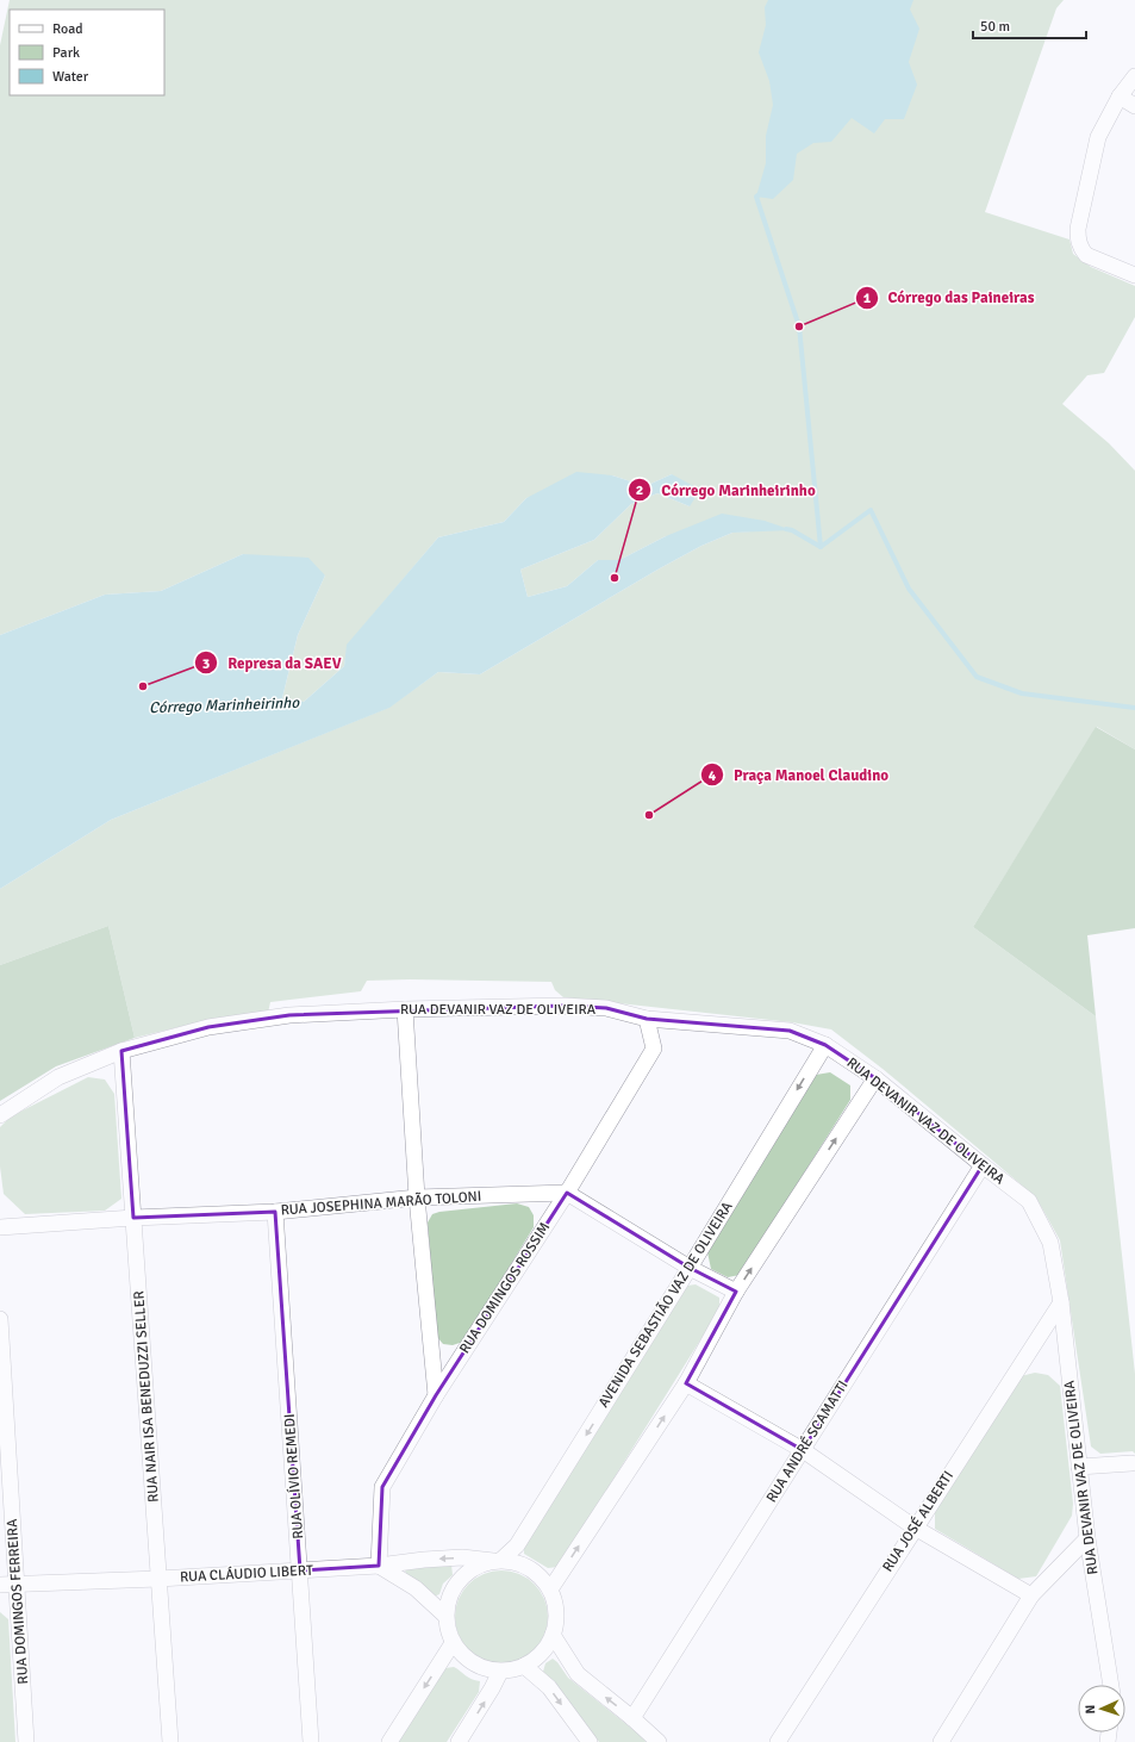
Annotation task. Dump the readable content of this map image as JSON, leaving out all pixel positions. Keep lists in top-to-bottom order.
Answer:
{
  "streets": {
    "street": [
      "RUA DEVANIR VAZ DE OLIVEIRA",
      "RUA JOSEPHINA MARÃO TOLONI",
      "RUA DOMINGOS ROSSIM",
      "AVENIDA SEBASTIÃO VAZ DE OLIVEIRA",
      "RUA NAIR ISA BENEDUZZI SELLER",
      "RUA ANDRÉ SCAMATTI",
      "RUA OLÍVIO REMEDI",
      "RUA JOSÉ ALBERTI",
      "RUA CLÁUDIO LIBERT",
      "RUA DOMINGOS FERREIRA"
    ]
  },
  "crossings": [
    ["RUA DEVANIR VAZ DE OLIVEIRA", "RUA DOMINGOS ROSSIM"],
    ["RUA DEVANIR VAZ DE OLIVEIRA", "AVENIDA SEBASTIÃO VAZ DE OLIVEIRA"],
    ["RUA DEVANIR VAZ DE OLIVEIRA", "RUA NAIR ISA BENEDUZZI SELLER"],
    ["RUA DEVANIR VAZ DE OLIVEIRA", "RUA ANDRÉ SCAMATTI"],
    ["RUA DEVANIR VAZ DE OLIVEIRA", "RUA JOSÉ ALBERTI"],
    ["RUA JOSEPHINA MARÃO TOLONI", "RUA DOMINGOS ROSSIM"],
    ["RUA JOSEPHINA MARÃO TOLONI", "RUA NAIR ISA BENEDUZZI SELLER"],
    ["RUA JOSEPHINA MARÃO TOLONI", "RUA OLÍVIO REMEDI"],
    ["RUA DOMINGOS ROSSIM", "RUA CLÁUDIO LIBERT"],
    ["AVENIDA SEBASTIÃO VAZ DE OLIVEIRA", "RUA CLÁUDIO LIBERT"],
    ["RUA NAIR ISA BENEDUZZI SELLER", "RUA CLÁUDIO LIBERT"],
    ["RUA OLÍVIO REMEDI", "RUA CLÁUDIO LIBERT"],
    ["RUA CLÁUDIO LIBERT", "RUA DOMINGOS FERREIRA"]
  ],
  "water": ["Córrego Marinheirinho"],
  "places": [
    "Córrego das Paineiras",
    "Córrego Marinheirinho",
    "Represa da SAEV",
    "Praça Manoel Claudino"
  ],
  "legend": ["Road", "Park", "Water"],
  "scale_bar": "50 m",
  "north": "left"
}
